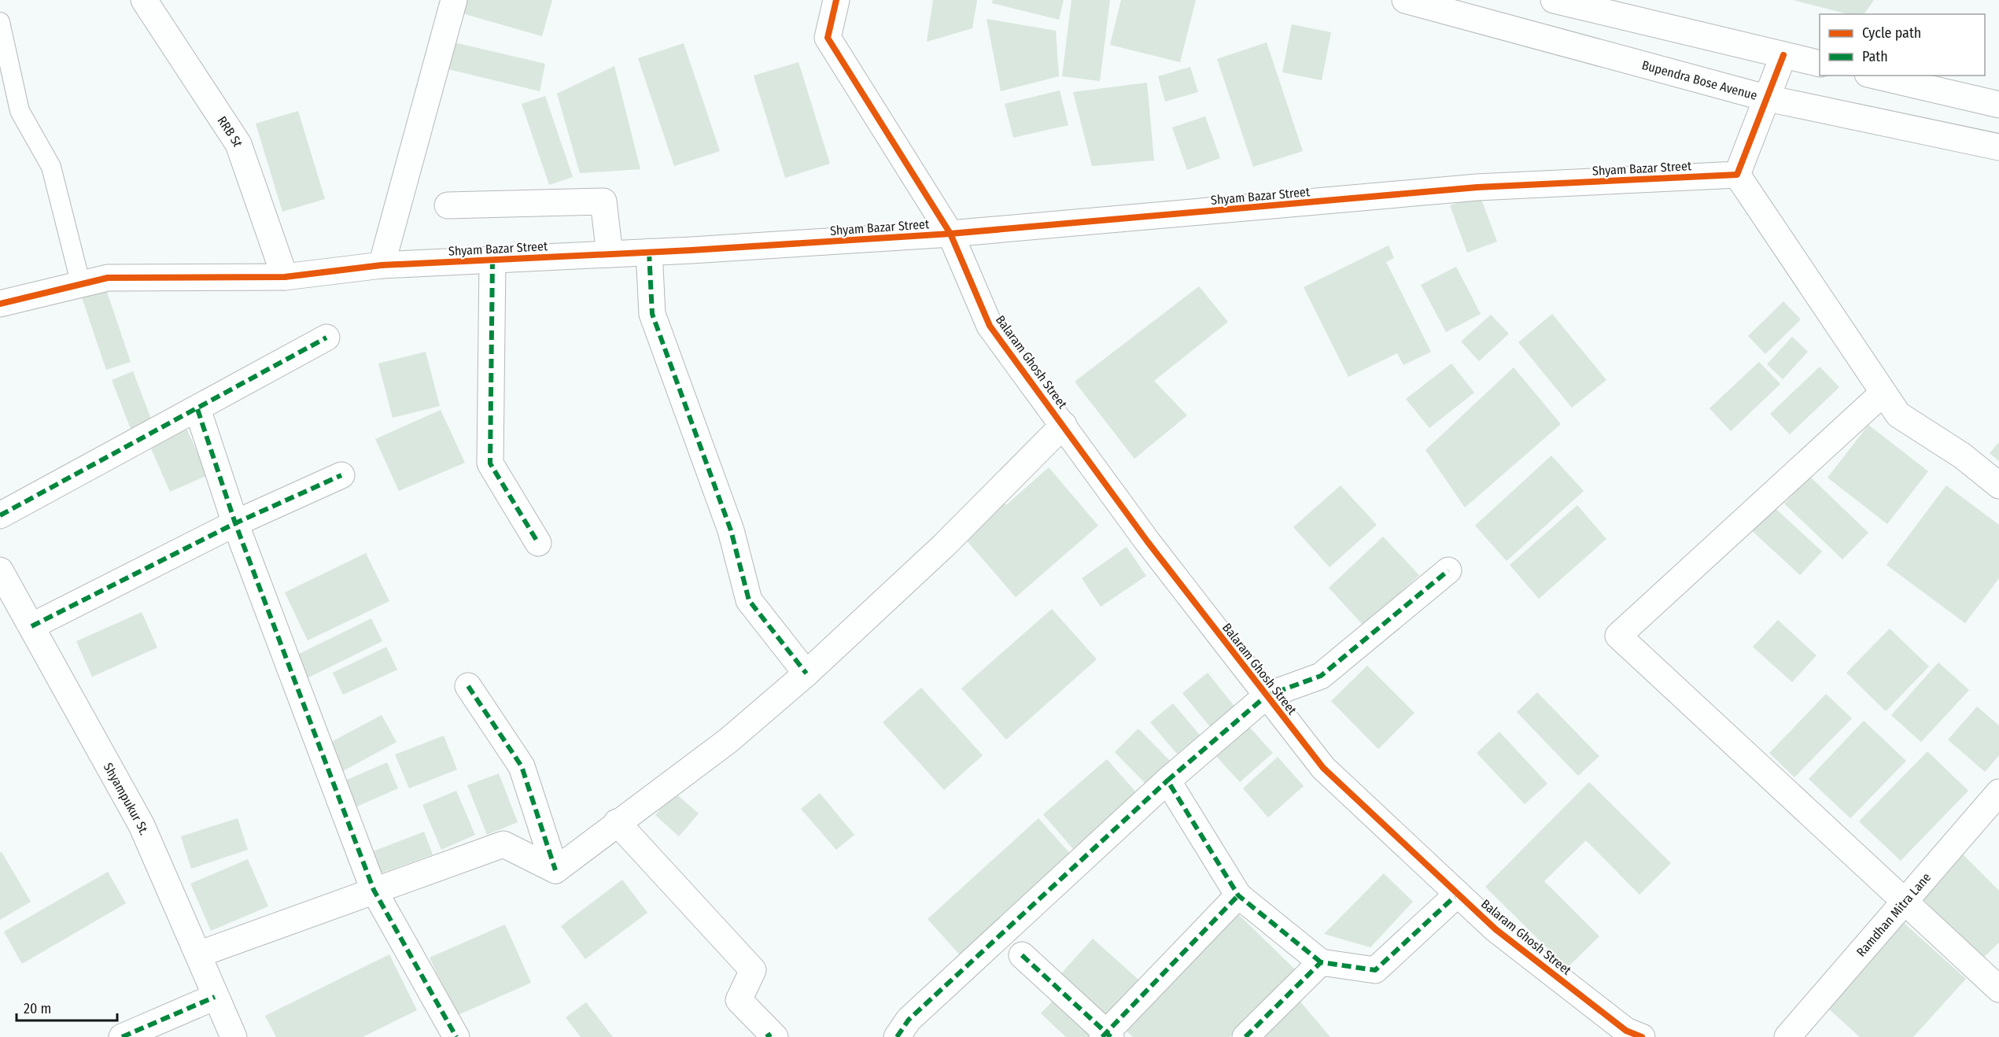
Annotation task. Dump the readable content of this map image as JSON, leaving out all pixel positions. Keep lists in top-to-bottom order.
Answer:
{
  "streets": {
    "street": [
      "Bupendra Bose Avenue",
      "RRB St",
      "Shyam Bazar Street",
      "Balaram Ghosh Street",
      "Shyampukur St.",
      "Ramdhan Mitra Lane"
    ]
  },
  "crossings": [
    ["RRB St", "Shyam Bazar Street"],
    ["Shyam Bazar Street", "Balaram Ghosh Street"]
  ],
  "legend": ["Cycle path", "Path"],
  "scale_bar": "20 m"
}
